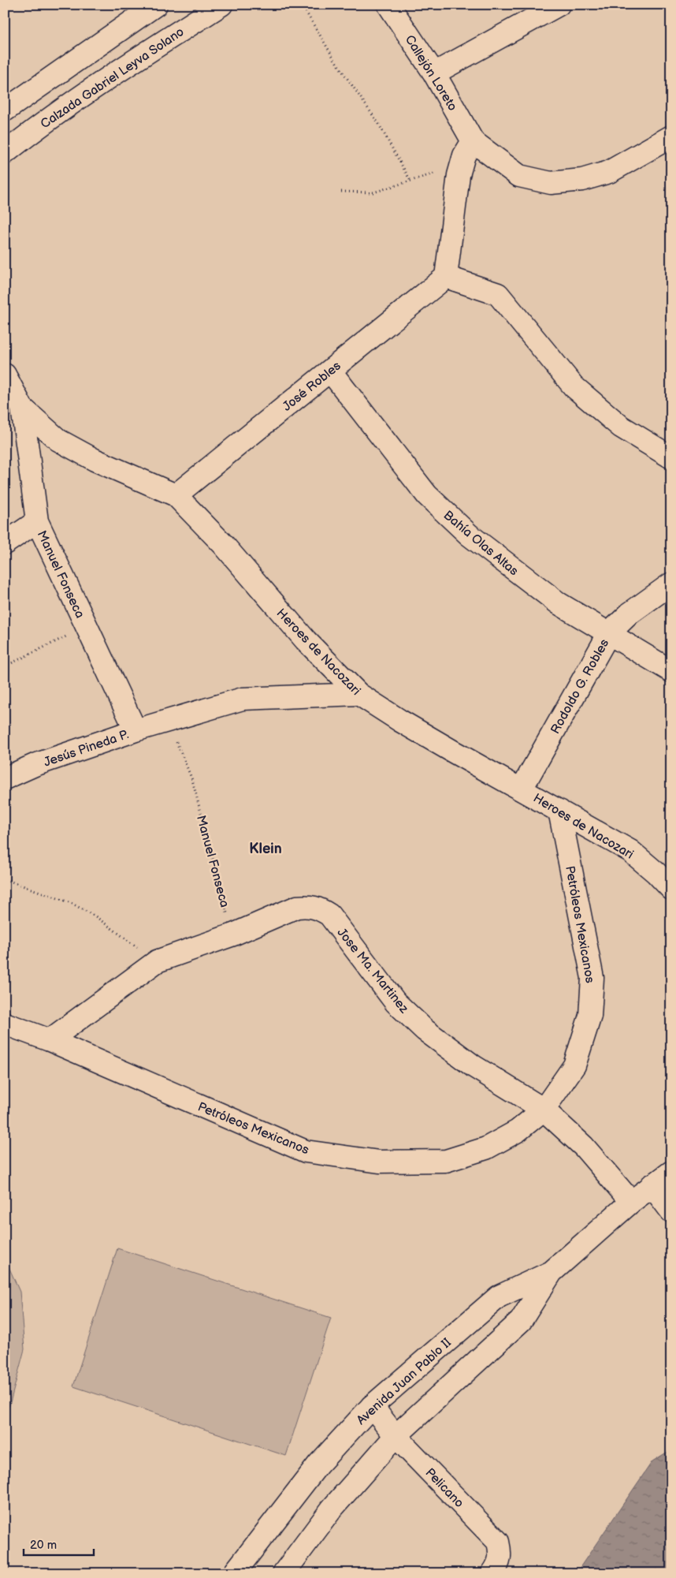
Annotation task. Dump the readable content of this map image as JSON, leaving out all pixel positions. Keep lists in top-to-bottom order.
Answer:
{
  "streets": {
    "street": [
      "Callejón Loreto",
      "Calzada Gabriel Leyva Solano",
      "José Robles",
      "Bahía Olas Altas",
      "Manuel Fonseca",
      "Heroes de Nacozari",
      "Rodoldo G. Robles",
      "Jesús Pineda P.",
      "Petróleos Mexicanos",
      "Jose Ma. Martinez",
      "Avenida Juan Pablo II",
      "Pelicano"
    ]
  },
  "crossings": [
    ["José Robles", "Bahía Olas Altas"],
    ["José Robles", "Heroes de Nacozari"],
    ["Bahía Olas Altas", "Rodoldo G. Robles"],
    ["Manuel Fonseca", "Heroes de Nacozari"],
    ["Manuel Fonseca", "Jesús Pineda P."],
    ["Manuel Fonseca", "Jose Ma. Martinez"],
    ["Heroes de Nacozari", "Rodoldo G. Robles"],
    ["Heroes de Nacozari", "Jesús Pineda P."],
    ["Heroes de Nacozari", "Petróleos Mexicanos"],
    ["Petróleos Mexicanos", "Jose Ma. Martinez"],
    ["Jose Ma. Martinez", "Avenida Juan Pablo II"],
    ["Avenida Juan Pablo II", "Pelicano"]
  ],
  "districts": ["Klein"],
  "scale_bar": "20 m"
}
